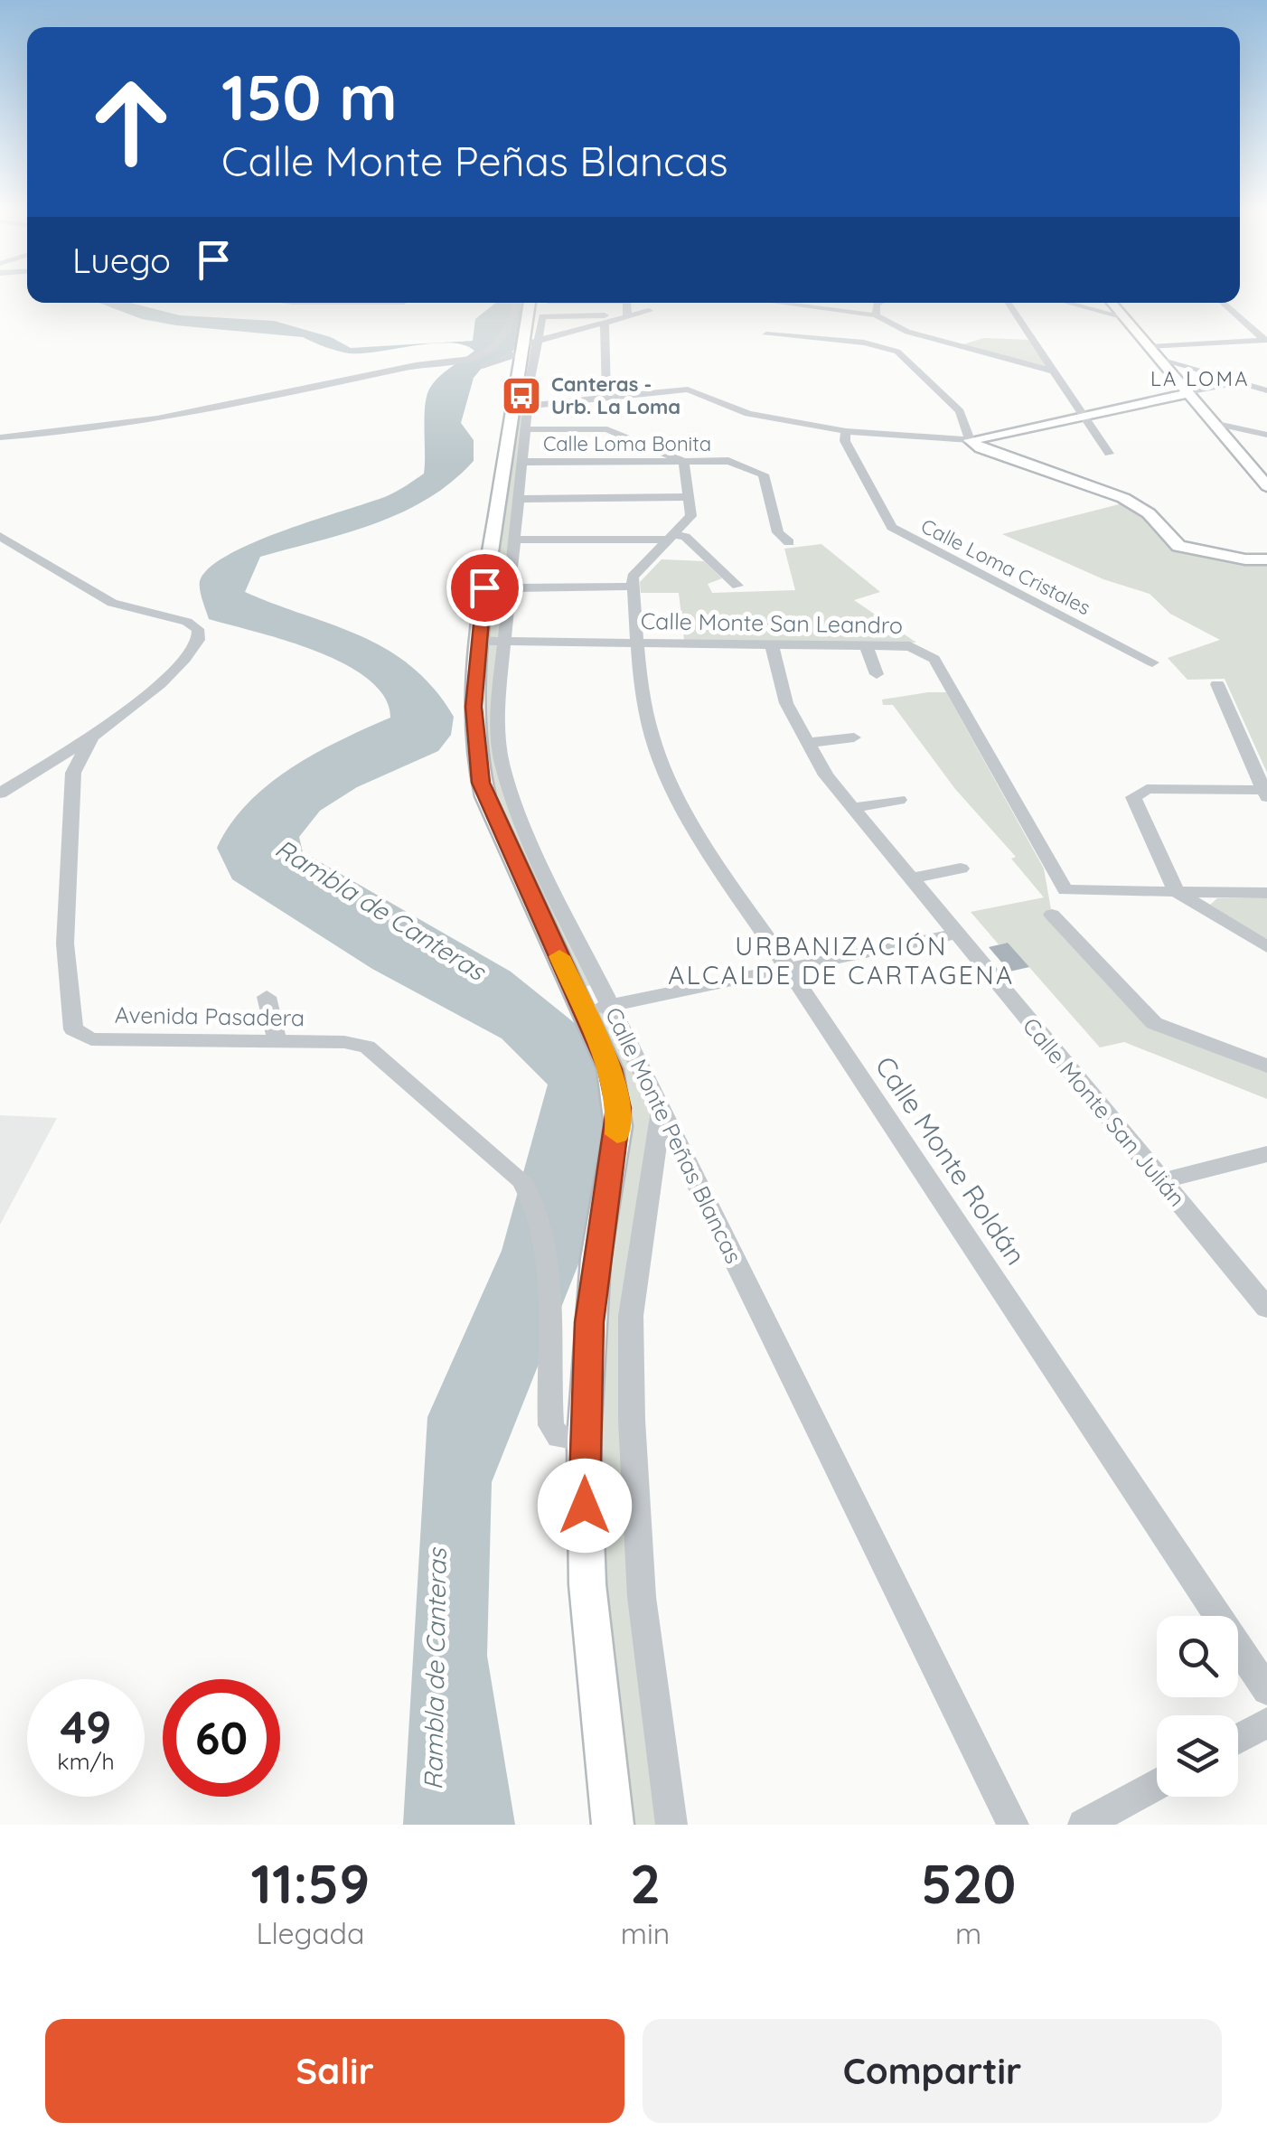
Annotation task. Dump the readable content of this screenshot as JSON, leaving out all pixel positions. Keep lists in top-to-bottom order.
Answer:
{
  "streets": {
    "main road": ["Calle Monte Peñas Blancas"],
    "street": [
      "Calle Loma Bonita",
      "Calle Loma Cristales",
      "Calle Monte San Leandro",
      "Avenida Pasadera",
      "Calle Monte San Julián",
      "Calle Monte Roldán"
    ]
  },
  "crossings": [
    ["Calle Loma Bonita", "Calle Monte Peñas Blancas"],
    ["Calle Monte San Leandro", "Calle Monte San Julián"],
    ["Calle Monte San Leandro", "Calle Monte Peñas Blancas"],
    ["Calle Monte San Leandro", "Calle Monte Roldán"],
    ["Avenida Pasadera", "Calle Monte Peñas Blancas"]
  ],
  "districts": ["LA LOMA", "URBANIZACIÓN ALCALDE DE CARTAGENA"],
  "water": ["Rambla de Canteras"],
  "places": {
    "bus stop": ["Canteras - Urb. La Loma"]
  },
  "page": {
    "turn": ["150 m", "Calle Monte Peñas Blancas"],
    "then": "Luego",
    "speed": "49 km/h",
    "limit": "60",
    "eta": [
      "11:59",
      "Llegada",
      "2",
      "min",
      "520",
      "m"
    ],
    "buttons": ["Salir", "Compartir"]
  }
}
